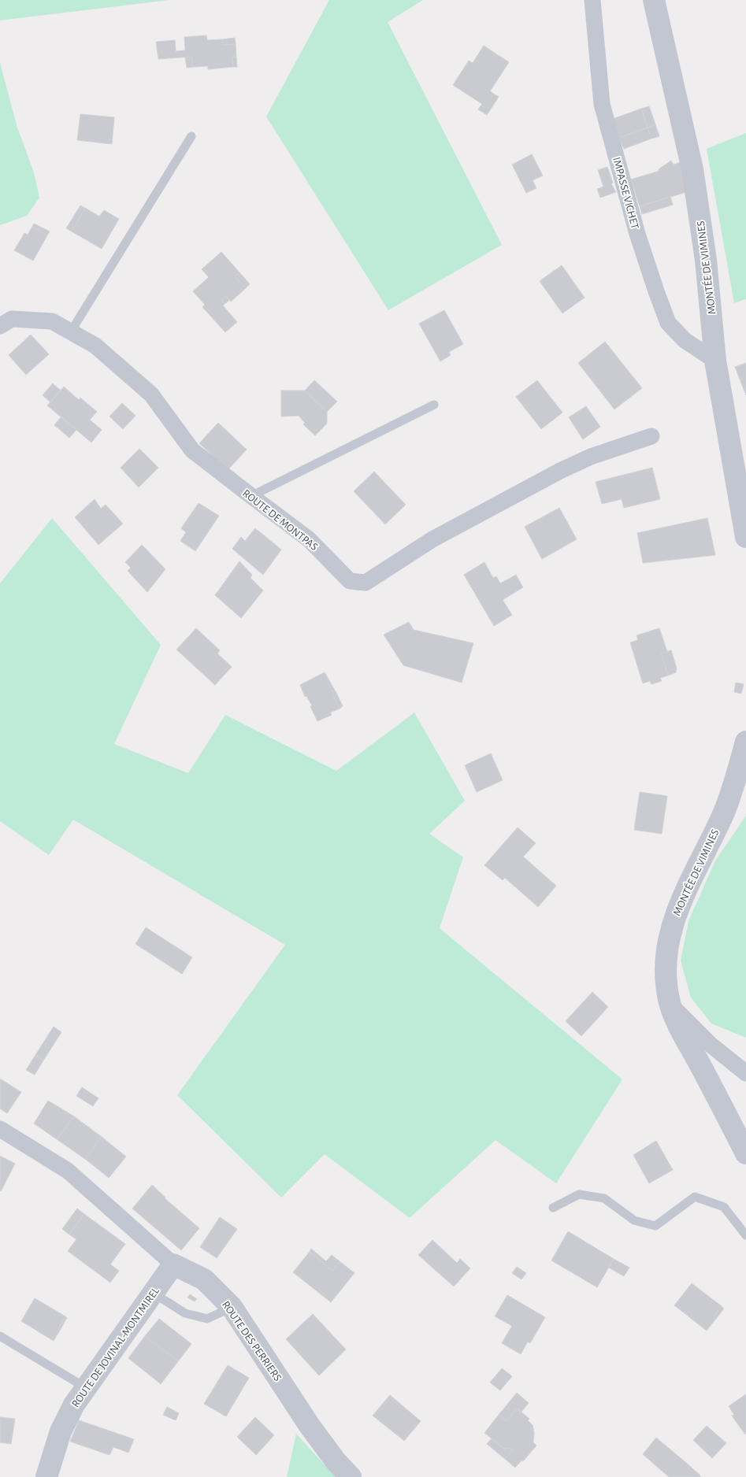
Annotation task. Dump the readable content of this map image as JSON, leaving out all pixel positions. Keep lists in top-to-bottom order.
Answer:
{
  "streets": {
    "street": [
      "IMPASSE VICHET",
      "MONTÉE DE VIMINES",
      "ROUTE DE MONTPAS",
      "ROUTE DES PERRIERS",
      "ROUTE DE JOVINAL-MONTMIREL"
    ]
  },
  "crossings": [
    ["IMPASSE VICHET", "MONTÉE DE VIMINES"],
    ["ROUTE DES PERRIERS", "ROUTE DE JOVINAL-MONTMIREL"]
  ]
}
